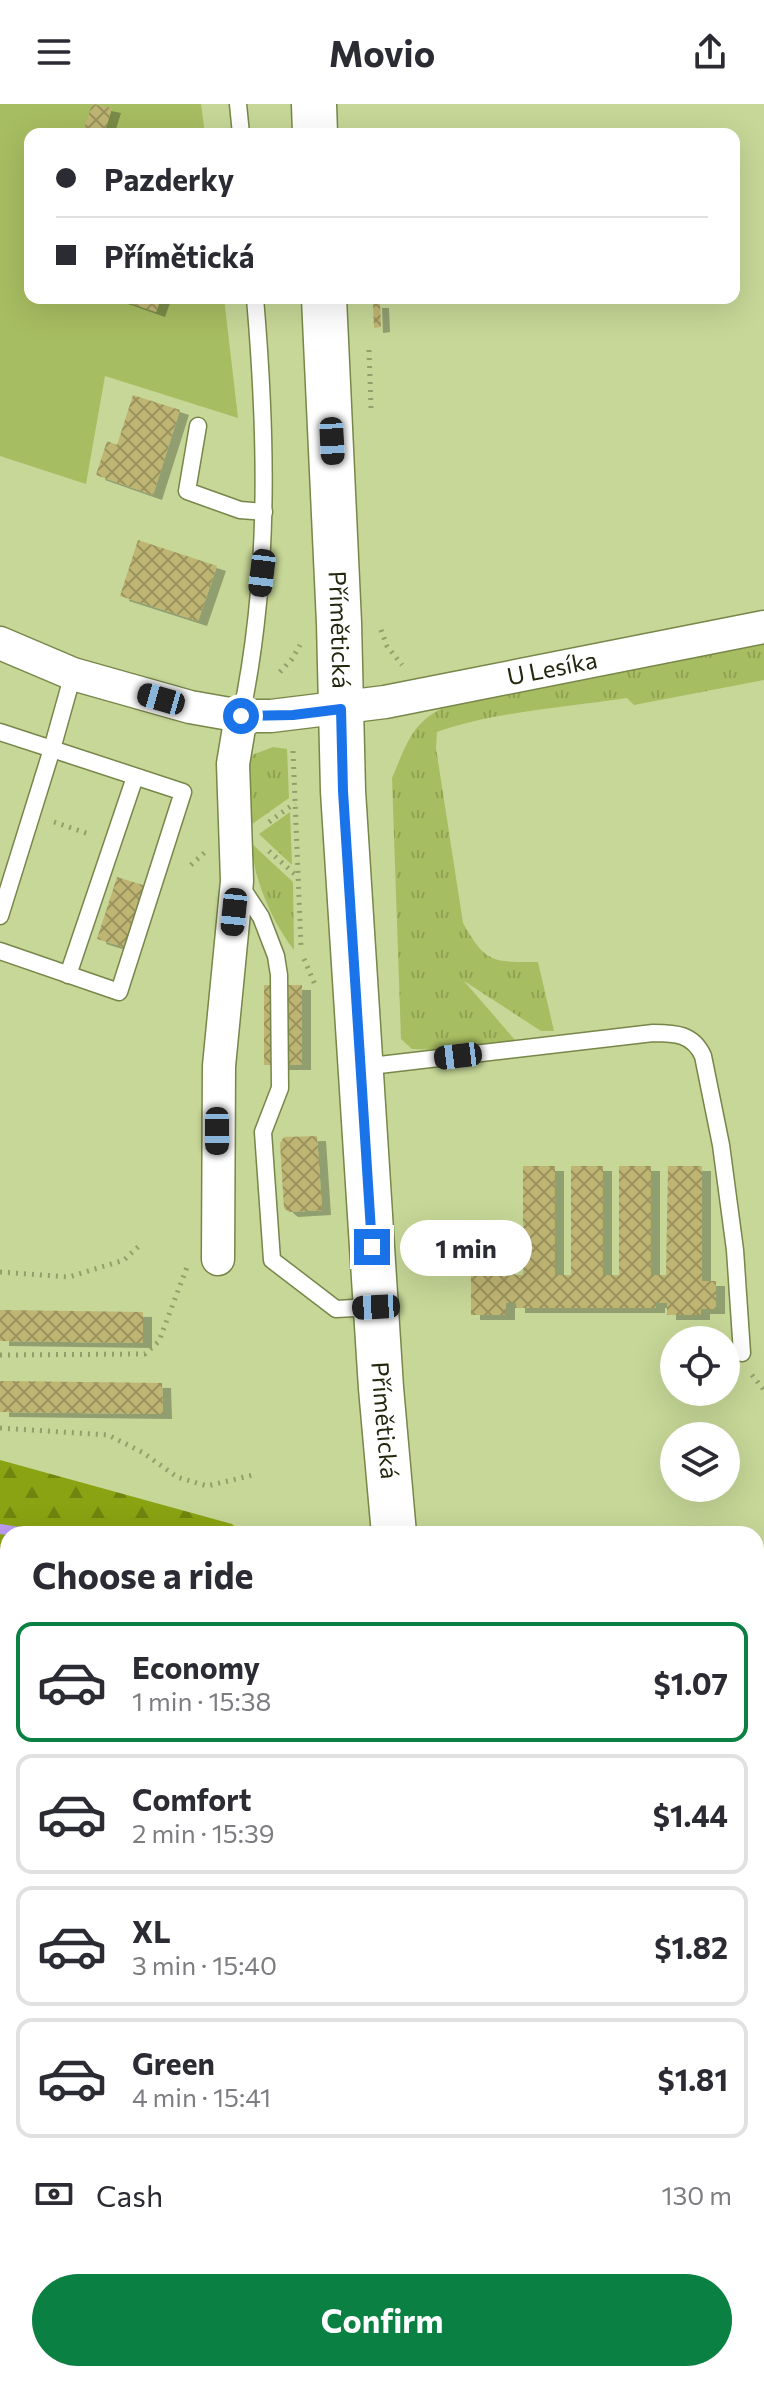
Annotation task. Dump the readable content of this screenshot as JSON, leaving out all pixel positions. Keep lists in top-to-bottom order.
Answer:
{
  "streets": {
    "main road": ["Přímětická"],
    "street": ["U Lesíka"]
  },
  "crossings": [
    ["Přímětická", "U Lesíka"]
  ],
  "page": {
    "header": "Movio",
    "banner": ["Pazderky", "Přímětická"],
    "bubble": "1 min",
    "heading": "Choose a ride",
    "list": [
      {
        "name": "Economy",
        "note": "1 min · 15:38",
        "value": "$1.07"
      },
      {
        "name": "Comfort",
        "note": "2 min · 15:39",
        "value": "$1.44"
      },
      {
        "name": "XL",
        "note": "3 min · 15:40",
        "value": "$1.82"
      },
      {
        "name": "Green",
        "note": "4 min · 15:41",
        "value": "$1.81"
      }
    ],
    "pay": ["Cash", "130 m"],
    "buttons": "Confirm"
  }
}
